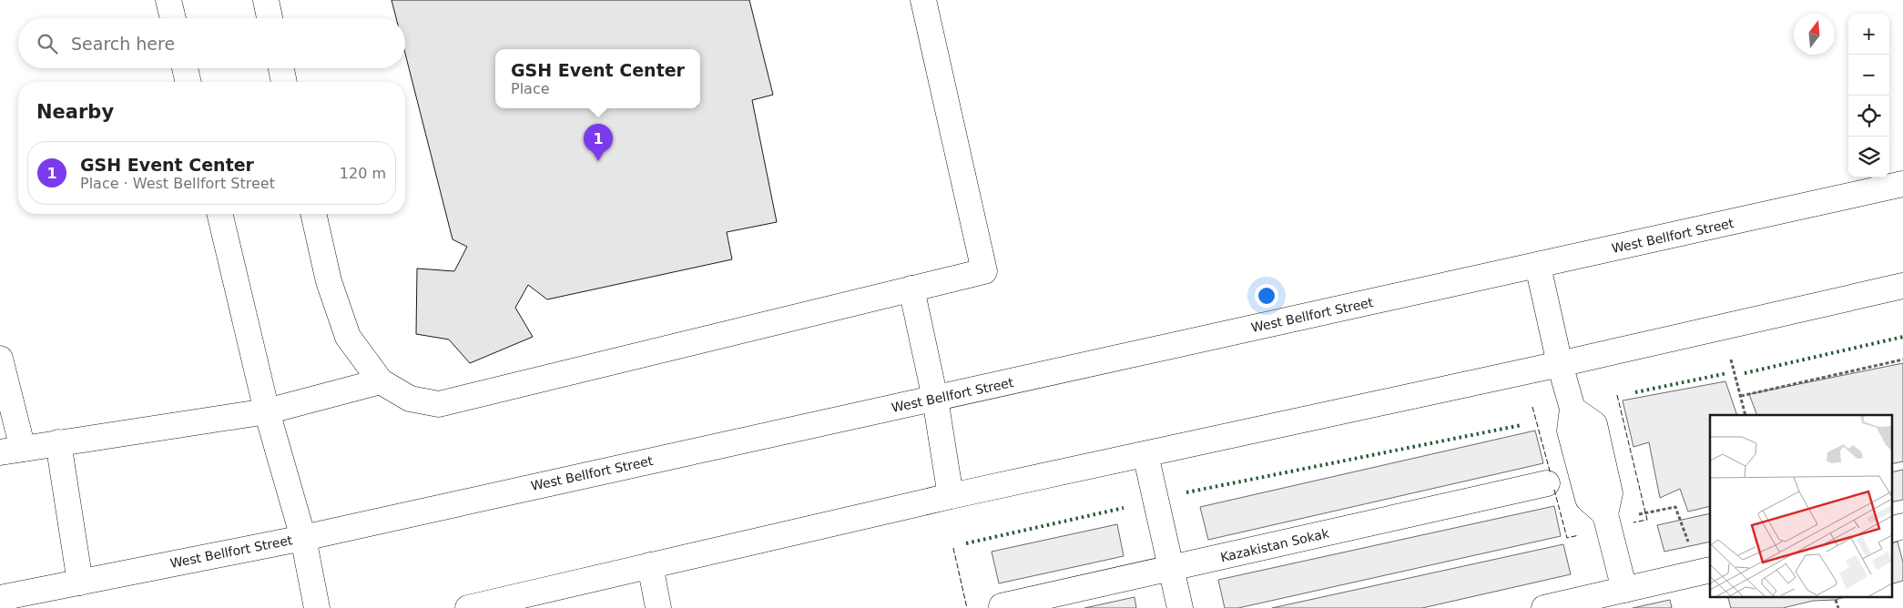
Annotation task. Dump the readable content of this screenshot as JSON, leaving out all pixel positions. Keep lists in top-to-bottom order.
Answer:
{
  "streets": {
    "main road": ["West Bellfort Street", "Kazakistan Sokak"]
  },
  "north": "top",
  "page": {
    "map_buttons": ["+", "−"],
    "search": "Search here",
    "popup": ["GSH Event Center", "Place"],
    "heading": "Nearby",
    "pins": "1",
    "list": [
      {
        "mark": "1",
        "name": "GSH Event Center",
        "note": "Place · West Bellfort Street",
        "value": "120 m"
      }
    ]
  }
}
